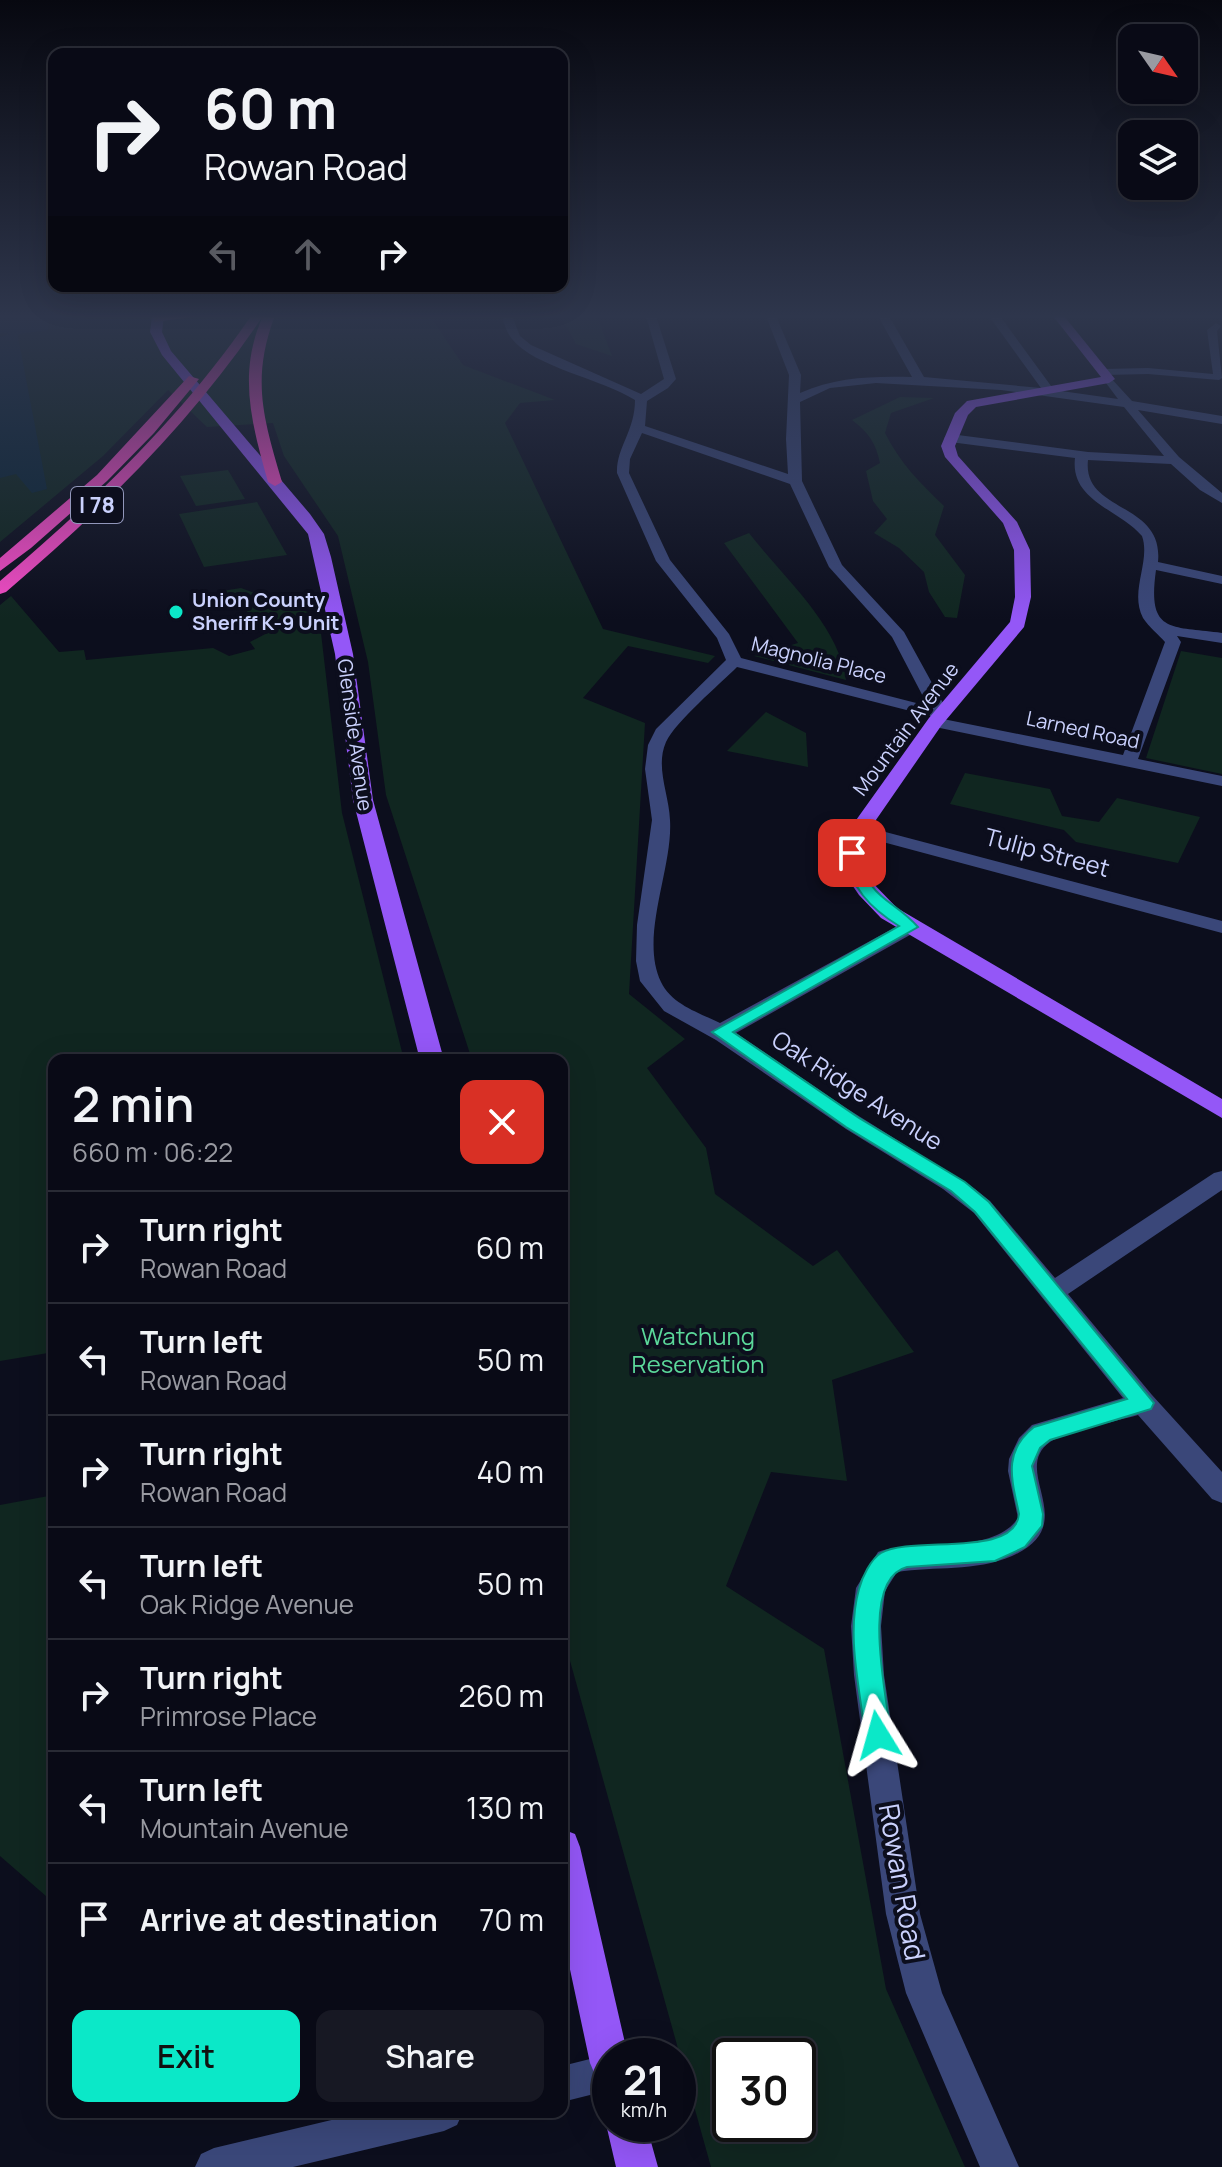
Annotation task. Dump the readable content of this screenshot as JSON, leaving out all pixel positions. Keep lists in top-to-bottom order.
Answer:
{
  "streets": {
    "highway": ["I 78"],
    "main road": ["Mountain Avenue", "Glenside Avenue"],
    "street": [
      "Magnolia Place",
      "Larned Road",
      "Tulip Street",
      "Oak Ridge Avenue",
      "Rowan Road"
    ]
  },
  "crossings": [
    ["Magnolia Place", "Mountain Avenue"],
    ["Magnolia Place", "Larned Road"],
    ["Magnolia Place", "Oak Ridge Avenue"],
    ["Mountain Avenue", "Larned Road"],
    ["Mountain Avenue", "Tulip Street"],
    ["Oak Ridge Avenue", "Rowan Road"]
  ],
  "parks": ["Watchung Reservation"],
  "places": ["Union County Sheriff K-9 Unit"],
  "north": "bottom right",
  "page": {
    "turn": ["60 m", "Rowan Road"],
    "heading": ["2 min", "660 m · 06:22"],
    "list": [
      {
        "name": "Turn right",
        "note": "Rowan Road",
        "value": "60 m"
      },
      {
        "name": "Turn left",
        "note": "Rowan Road",
        "value": "50 m"
      },
      {
        "name": "Turn right",
        "note": "Rowan Road",
        "value": "40 m"
      },
      {
        "name": "Turn left",
        "note": "Oak Ridge Avenue",
        "value": "50 m"
      },
      {
        "name": "Turn right",
        "note": "Primrose Place",
        "value": "260 m"
      },
      {
        "name": "Turn left",
        "note": "Mountain Avenue",
        "value": "130 m"
      },
      {
        "name": "Arrive at destination",
        "value": "70 m"
      }
    ],
    "buttons": ["Exit", "Share"],
    "speed": "21 km/h",
    "limit": "30"
  }
}
